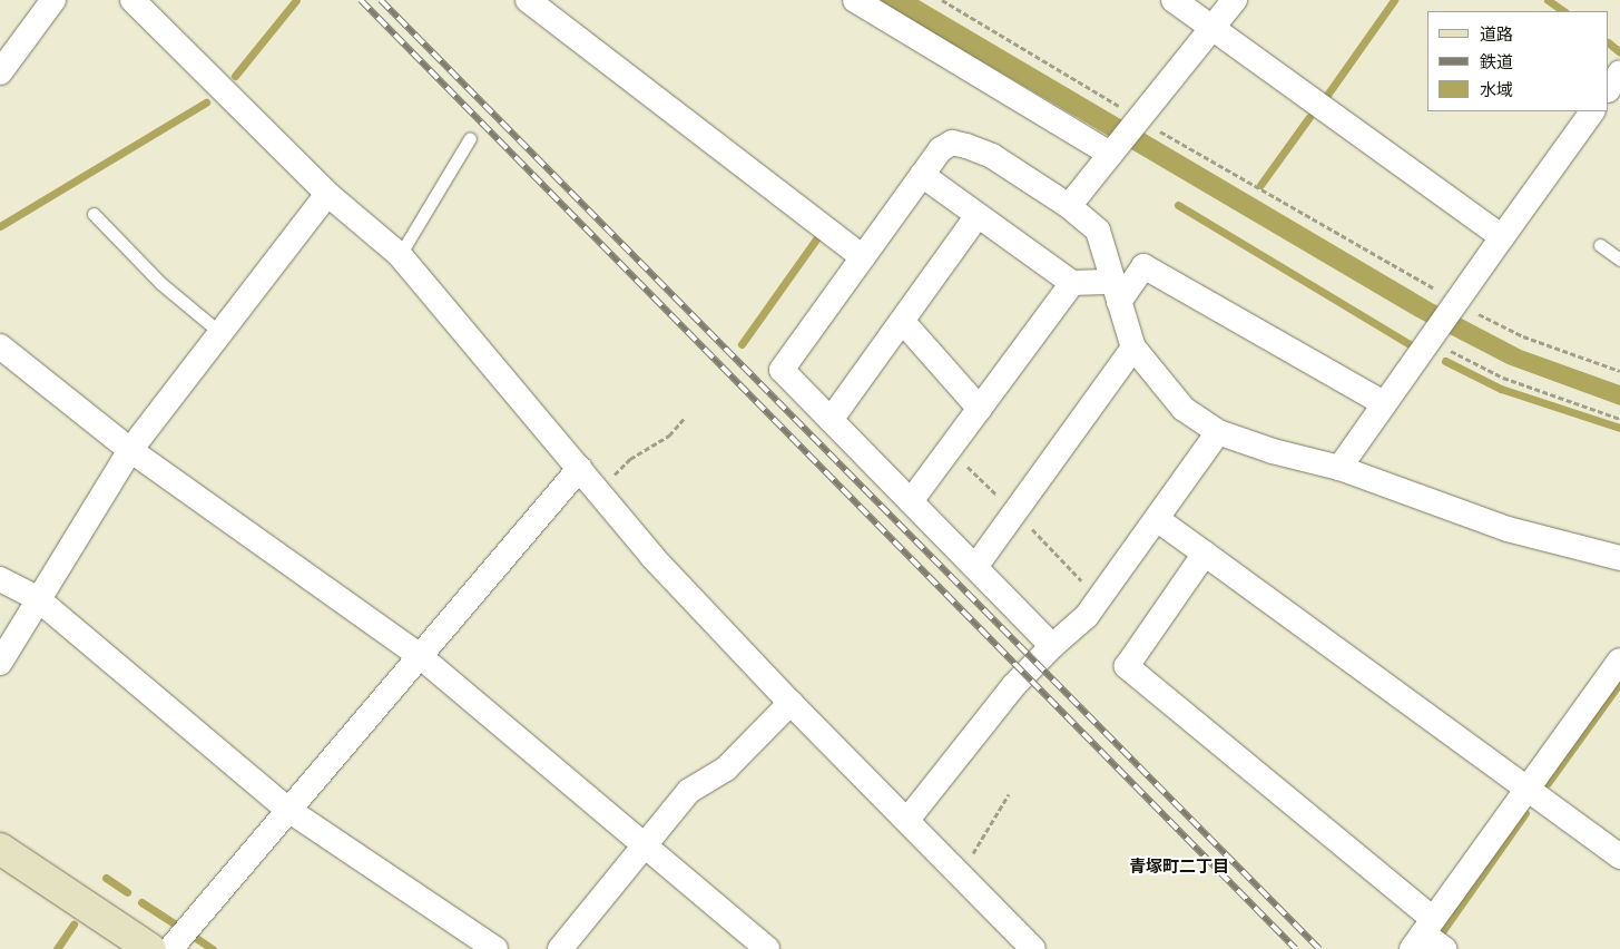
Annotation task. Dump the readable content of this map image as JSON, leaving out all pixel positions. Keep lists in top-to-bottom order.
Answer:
{
  "districts": ["青塚町二丁目"],
  "legend": ["道路", "鉄道", "水域"]
}
